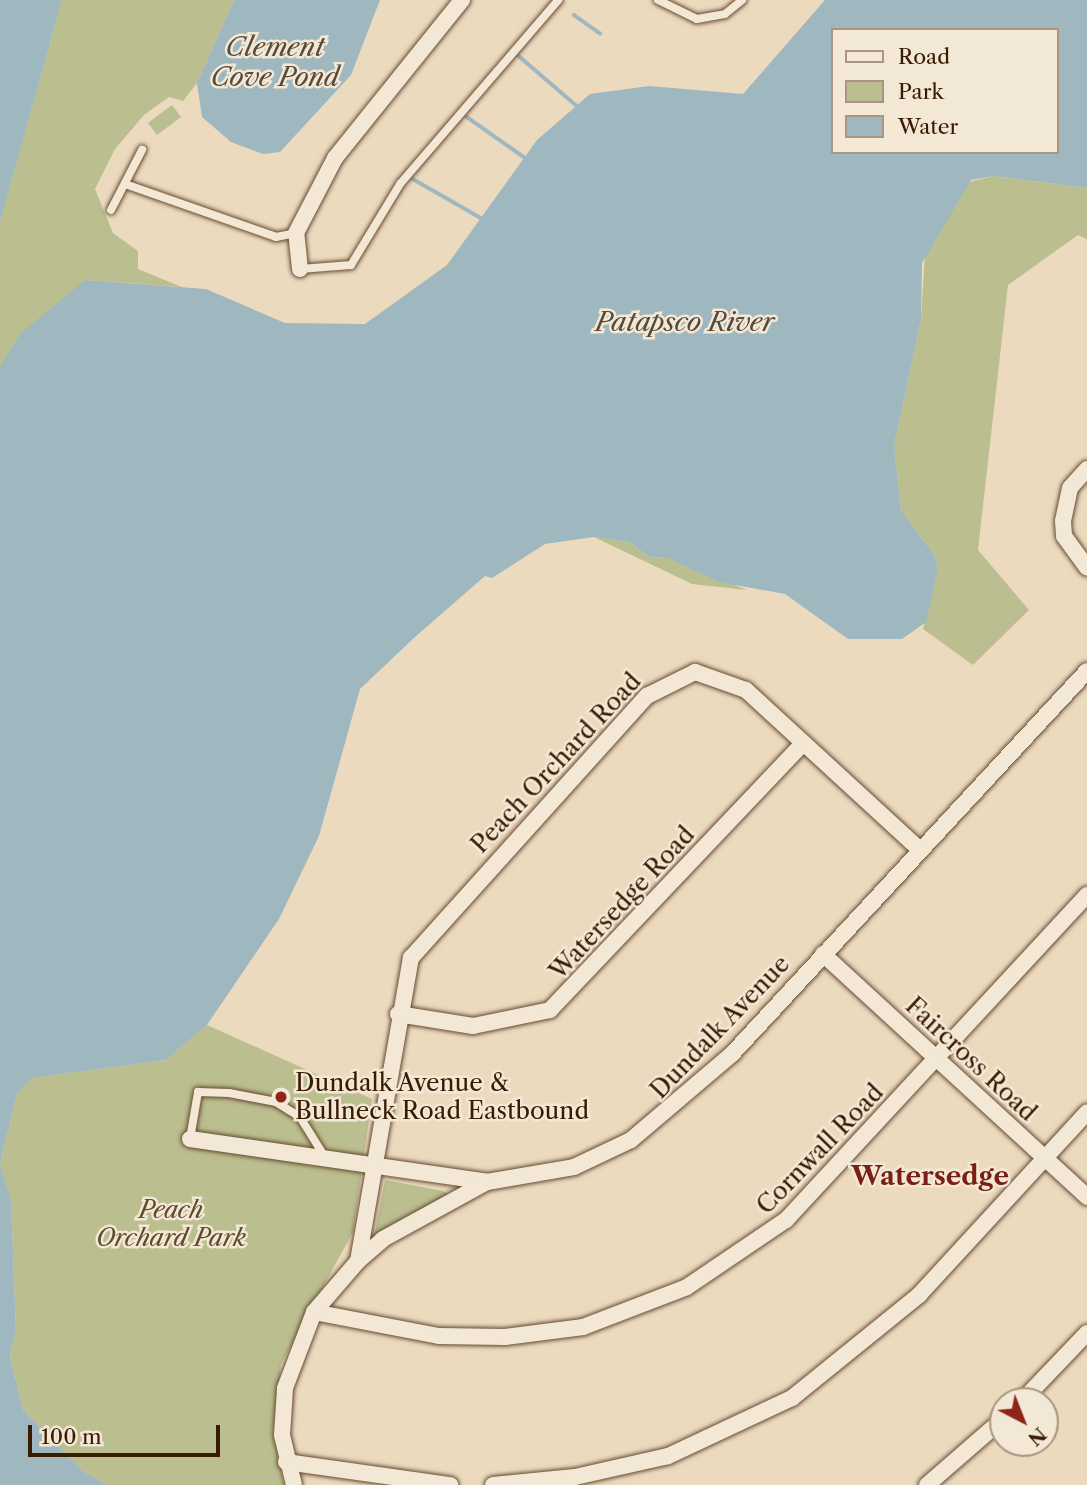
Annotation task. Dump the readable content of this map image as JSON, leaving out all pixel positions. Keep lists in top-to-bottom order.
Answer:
{
  "streets": {
    "street": [
      "Peach Orchard Road",
      "Watersedge Road",
      "Dundalk Avenue",
      "Faircross Road",
      "Cornwall Road"
    ]
  },
  "crossings": [
    ["Peach Orchard Road", "Watersedge Road"],
    ["Peach Orchard Road", "Dundalk Avenue"],
    ["Dundalk Avenue", "Faircross Road"],
    ["Faircross Road", "Cornwall Road"]
  ],
  "districts": ["Watersedge"],
  "water": ["Clement Cove Pond", "Patapsco River"],
  "parks": ["Peach Orchard Park"],
  "places": ["Dundalk Avenue & Bullneck Road Eastbound"],
  "legend": ["Road", "Park", "Water"],
  "scale_bar": "100 m",
  "north": "bottom right"
}
